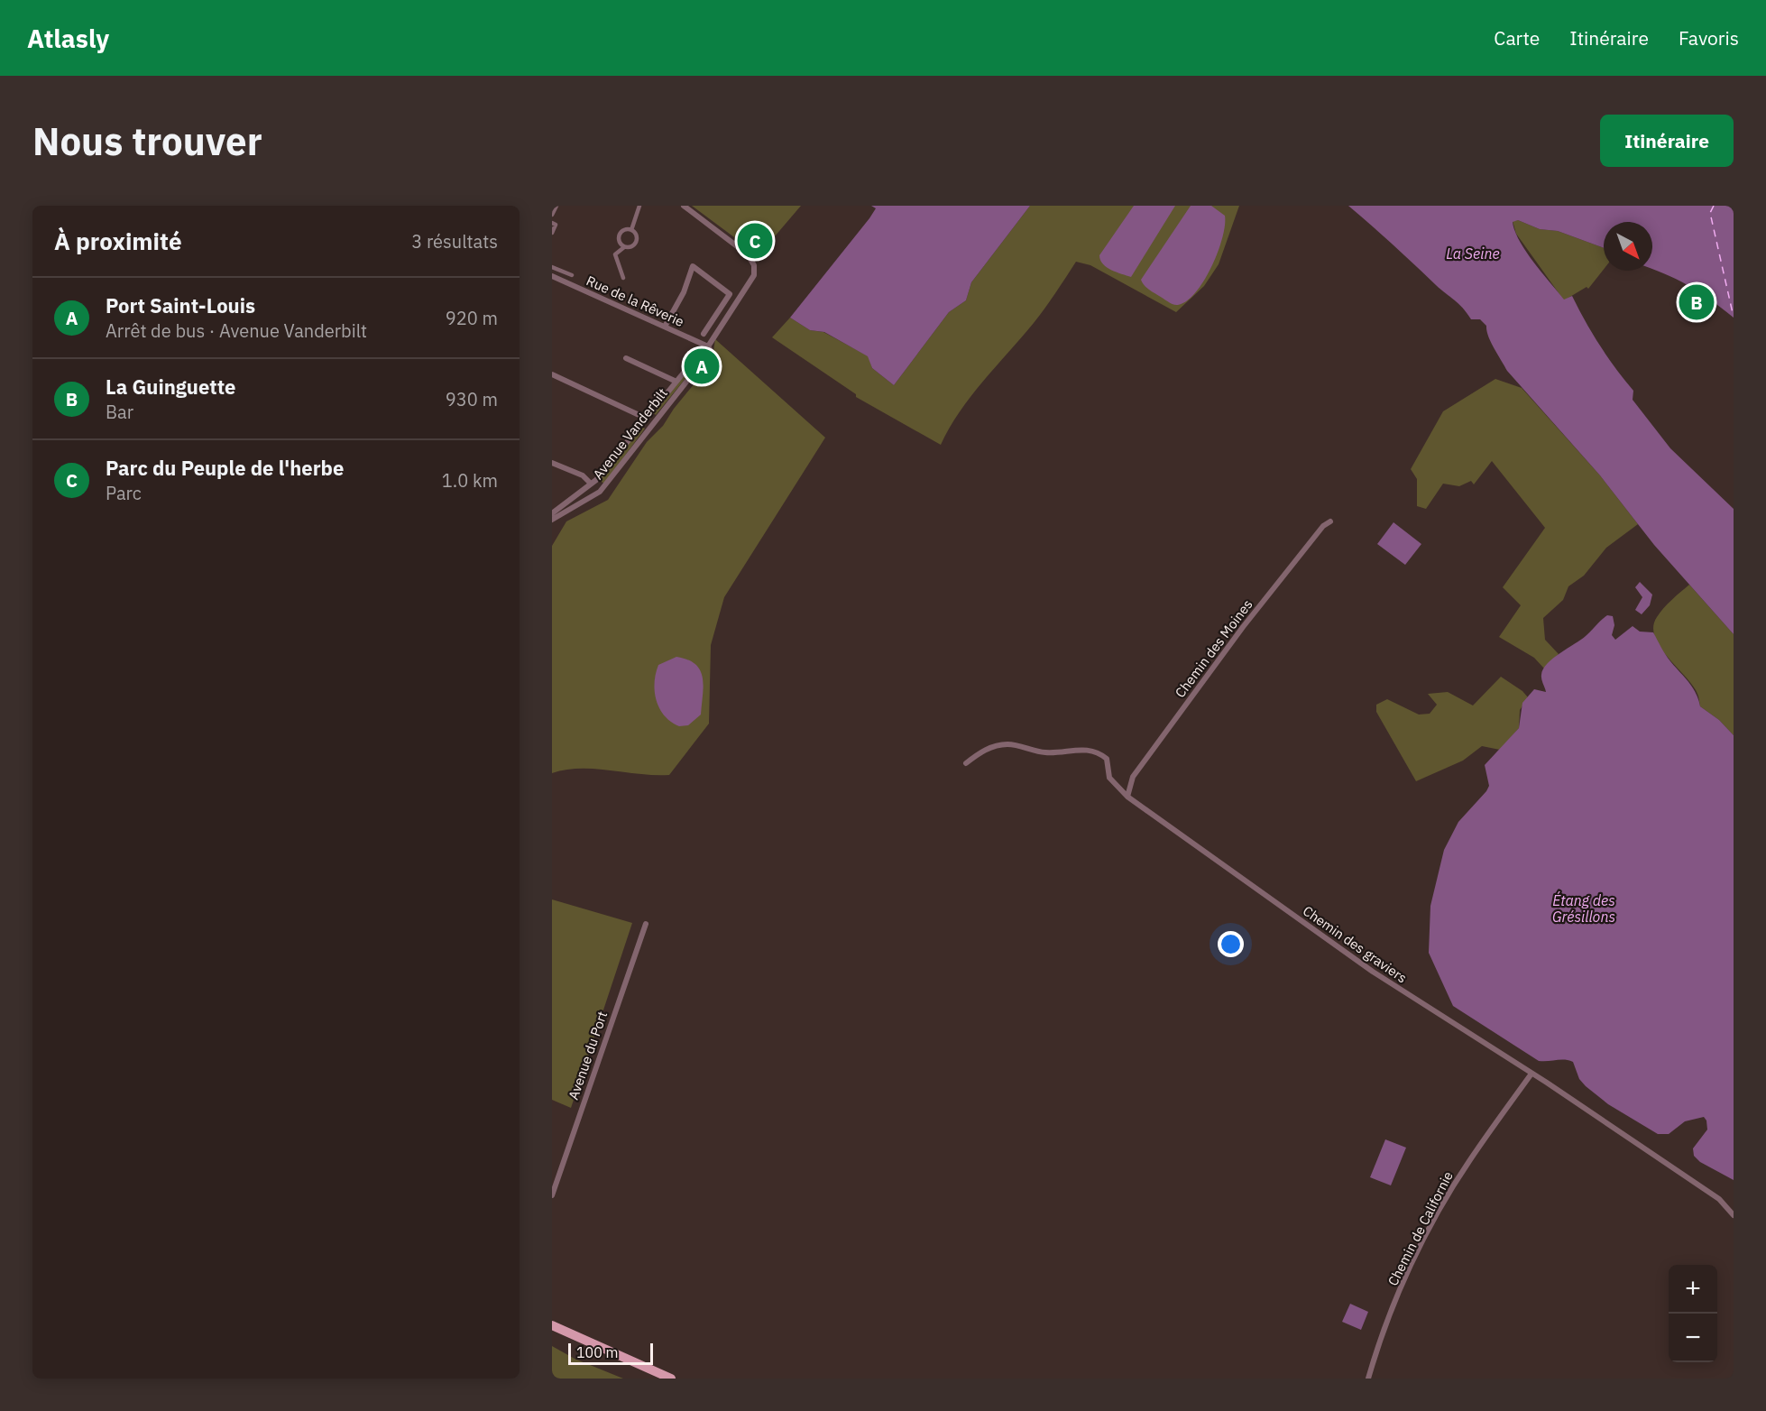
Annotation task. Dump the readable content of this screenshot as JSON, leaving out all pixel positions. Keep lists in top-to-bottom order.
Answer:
{
  "streets": {
    "street": [
      "Rue de la Rêverie",
      "Avenue Vanderbilt",
      "Chemin des Moines",
      "Chemin des graviers",
      "Avenue du Port",
      "Chemin de Californie"
    ]
  },
  "crossings": [
    ["Rue de la Rêverie", "Avenue Vanderbilt"],
    ["Chemin des Moines", "Chemin des graviers"],
    ["Chemin des graviers", "Chemin de Californie"]
  ],
  "water": ["La Seine", "Étang des Grésillons"],
  "scale_bar": "100 m",
  "north": "bottom right",
  "page": {
    "header": "Atlasly",
    "nav": ["Carte", "Itinéraire", "Favoris"],
    "buttons": "Itinéraire",
    "title": "Nous trouver",
    "heading": ["À proximité", "3 résultats"],
    "pins": ["C", "B", "A"],
    "list": [
      {
        "mark": "A",
        "name": "Port Saint-Louis",
        "note": "Arrêt de bus · Avenue Vanderbilt",
        "value": "920 m"
      },
      {
        "mark": "B",
        "name": "La Guinguette",
        "note": "Bar",
        "value": "930 m"
      },
      {
        "mark": "C",
        "name": "Parc du Peuple de l'herbe",
        "note": "Parc",
        "value": "1.0 km"
      }
    ],
    "map_buttons": ["+", "−"],
    "scale": "100 m"
  }
}
